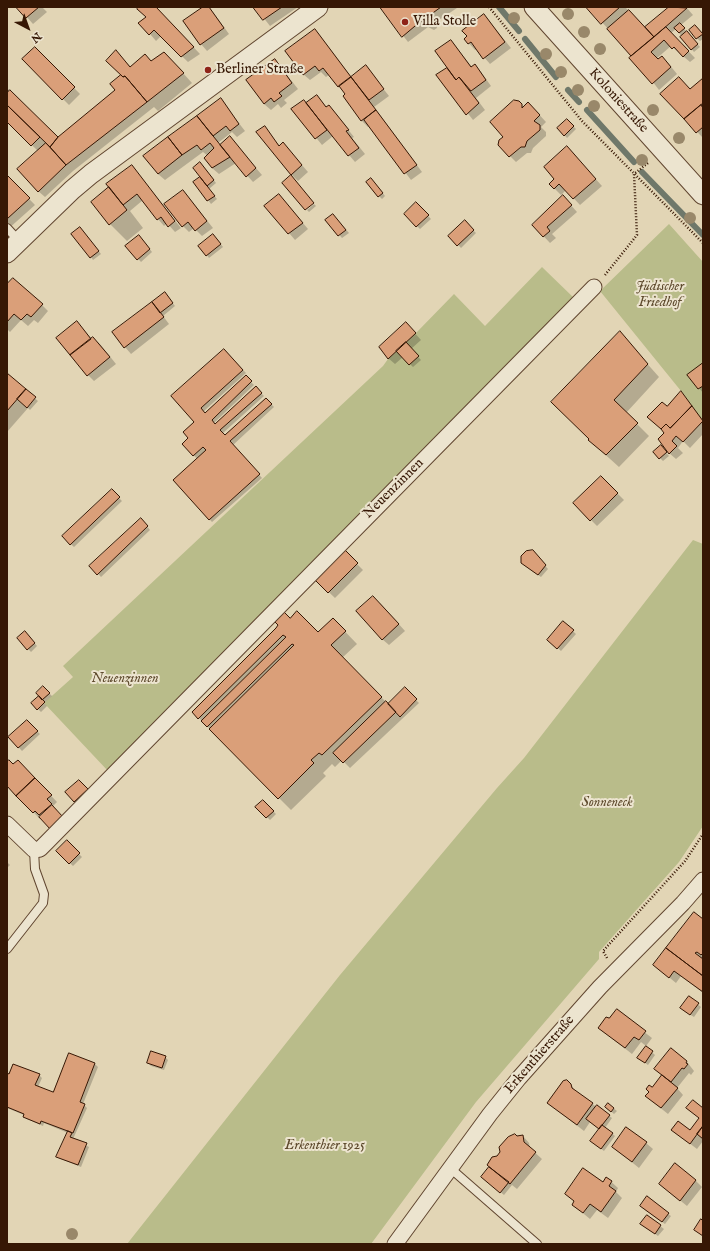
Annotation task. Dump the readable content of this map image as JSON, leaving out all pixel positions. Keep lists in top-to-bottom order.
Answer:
{
  "streets": {
    "street": ["Koloniestraße", "Neuenzinnen", "Erkenthierstraße"]
  },
  "parks": [
    "Jüdischer Friedhof",
    "Neuenzinnen",
    "Sonneneck",
    "Erkenthier 1925"
  ],
  "places": ["Villa Stolle", "Berliner Straße"],
  "north": "bottom right"
}
